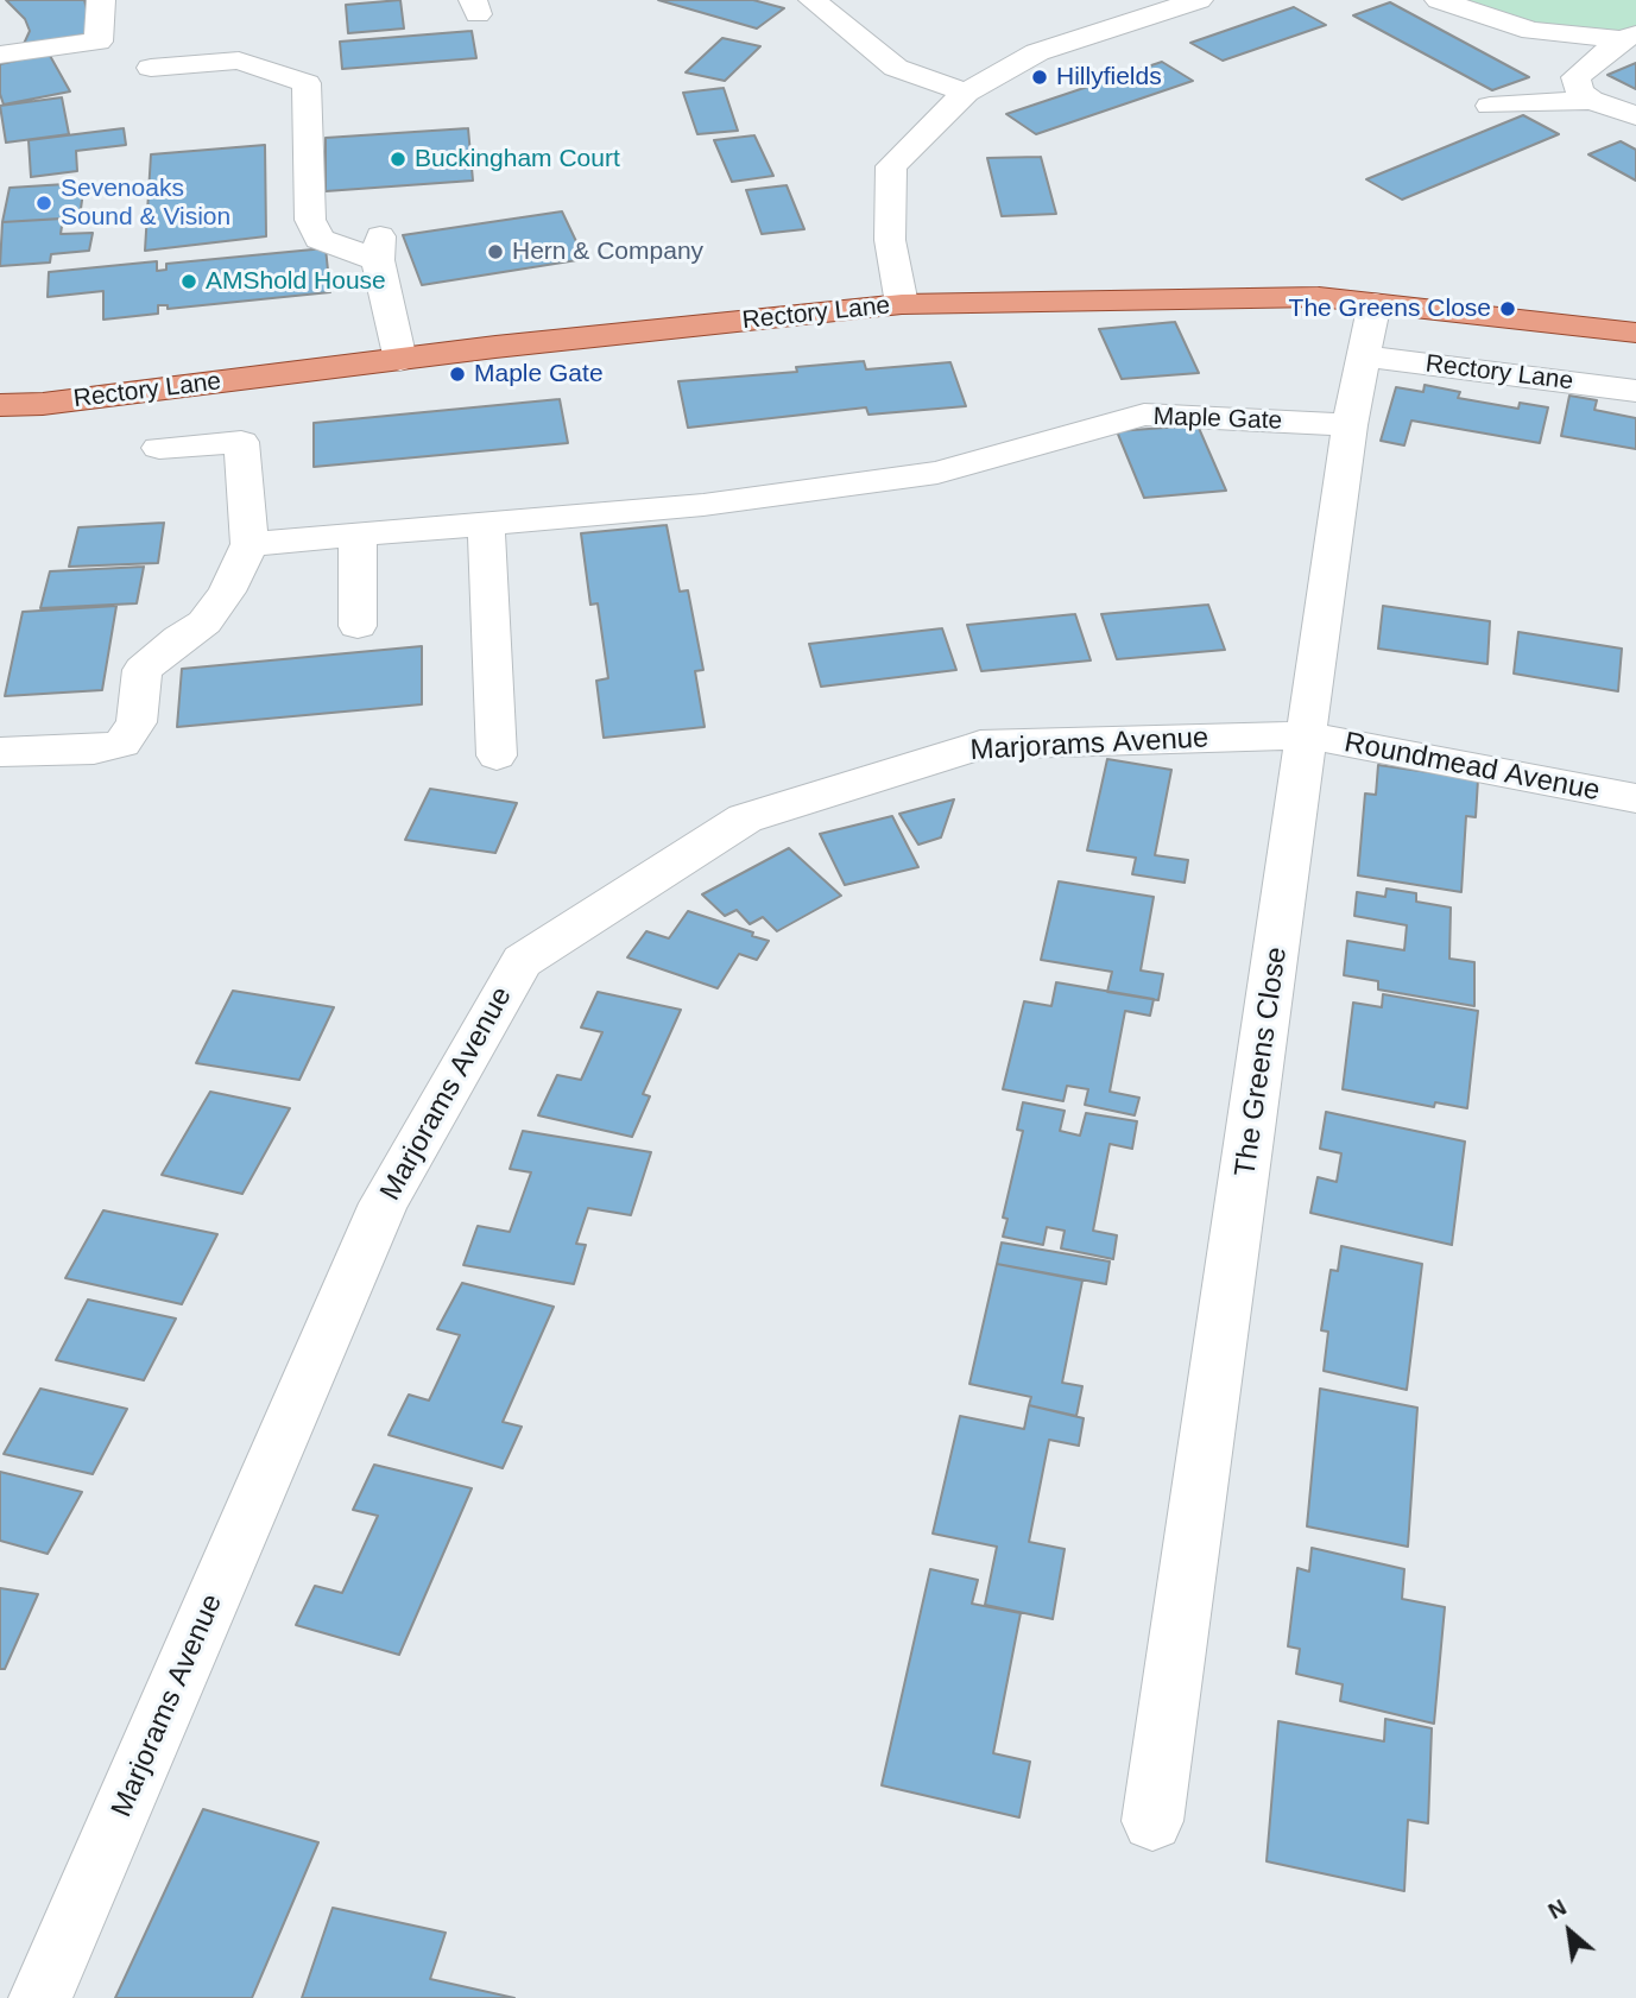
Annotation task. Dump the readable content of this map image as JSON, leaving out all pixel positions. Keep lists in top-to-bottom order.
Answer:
{
  "streets": {
    "main road": ["Rectory Lane"],
    "street": [
      "Maple Gate",
      "Marjorams Avenue",
      "Roundmead Avenue",
      "The Greens Close"
    ]
  },
  "crossings": [
    ["Rectory Lane", "The Greens Close"],
    ["Maple Gate", "The Greens Close"],
    ["Marjorams Avenue", "Roundmead Avenue"],
    ["Marjorams Avenue", "The Greens Close"],
    ["Roundmead Avenue", "The Greens Close"]
  ],
  "places": [
    "Hillyfields",
    "Buckingham Court",
    "Sevenoaks Sound & Vision",
    "Hern & Company",
    "AMShold House",
    "The Greens Close",
    "Maple Gate"
  ],
  "north": "top left"
}
